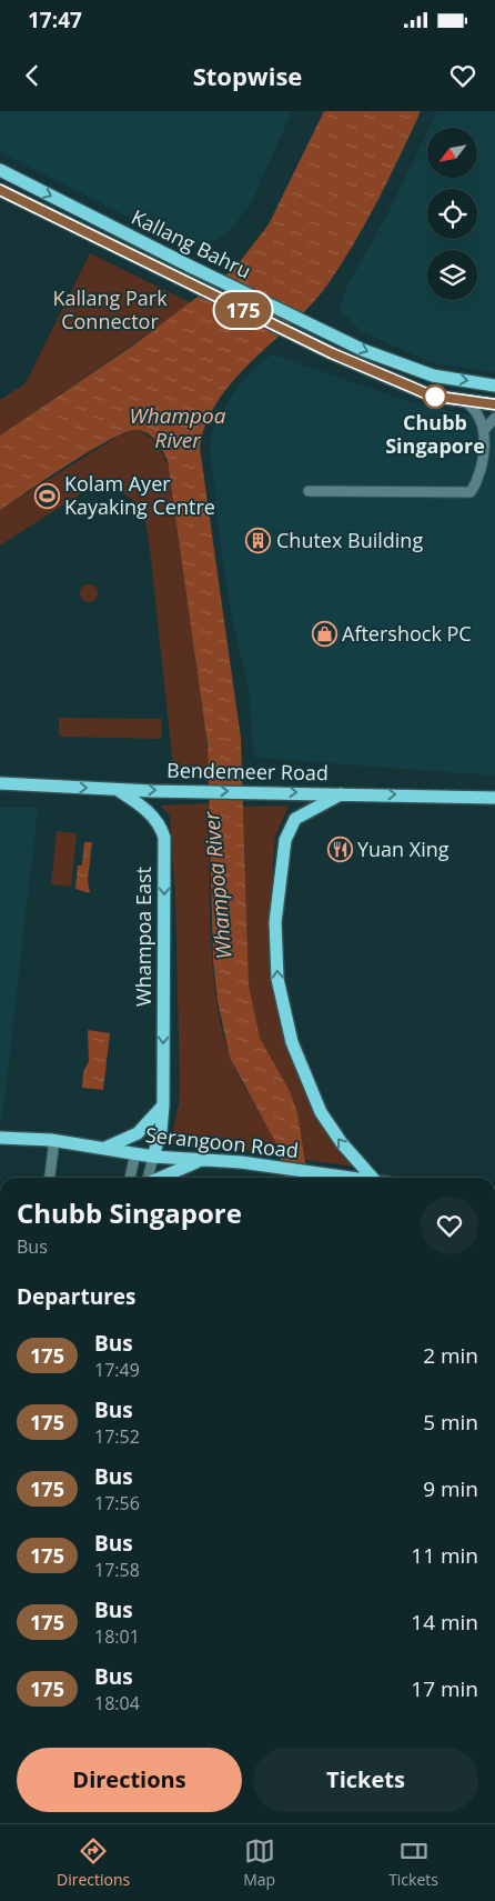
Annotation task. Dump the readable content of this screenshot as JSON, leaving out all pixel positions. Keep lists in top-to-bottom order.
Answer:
{
  "streets": {
    "main road": [
      "Kallang Bahru",
      "Bendemeer Road",
      "Whampoa East",
      "Serangoon Road"
    ]
  },
  "crossings": [
    ["Bendemeer Road", "Whampoa East"],
    ["Whampoa East", "Serangoon Road"]
  ],
  "one_way": ["Bendemeer Road", "Whampoa East"],
  "water": ["Whampoa River"],
  "parks": ["Kallang Park Connector"],
  "places": {
    "other": ["Chubb Singapore"],
    "sports": ["Kolam Ayer Kayaking Centre"],
    "building": ["Chutex Building"],
    "shop": ["Aftershock PC"],
    "restaurant": ["Yuan Xing"]
  },
  "lines": ["bus line 175"],
  "north": "bottom left",
  "page": {
    "status": "17:47",
    "header": "Stopwise",
    "on_map": "175",
    "heading": [
      ["Chubb Singapore", "Bus"],
      "Departures"
    ],
    "list": [
      {
        "mark": "175",
        "name": "Bus",
        "note": "17:49",
        "value": "2 min"
      },
      {
        "mark": "175",
        "name": "Bus",
        "note": "17:52",
        "value": "5 min"
      },
      {
        "mark": "175",
        "name": "Bus",
        "note": "17:56",
        "value": "9 min"
      },
      {
        "mark": "175",
        "name": "Bus",
        "note": "17:58",
        "value": "11 min"
      },
      {
        "mark": "175",
        "name": "Bus",
        "note": "18:01",
        "value": "14 min"
      },
      {
        "mark": "175",
        "name": "Bus",
        "note": "18:04",
        "value": "17 min"
      }
    ],
    "buttons": ["Directions", "Tickets"],
    "tabs": ["Directions", "Map", "Tickets"]
  }
}
